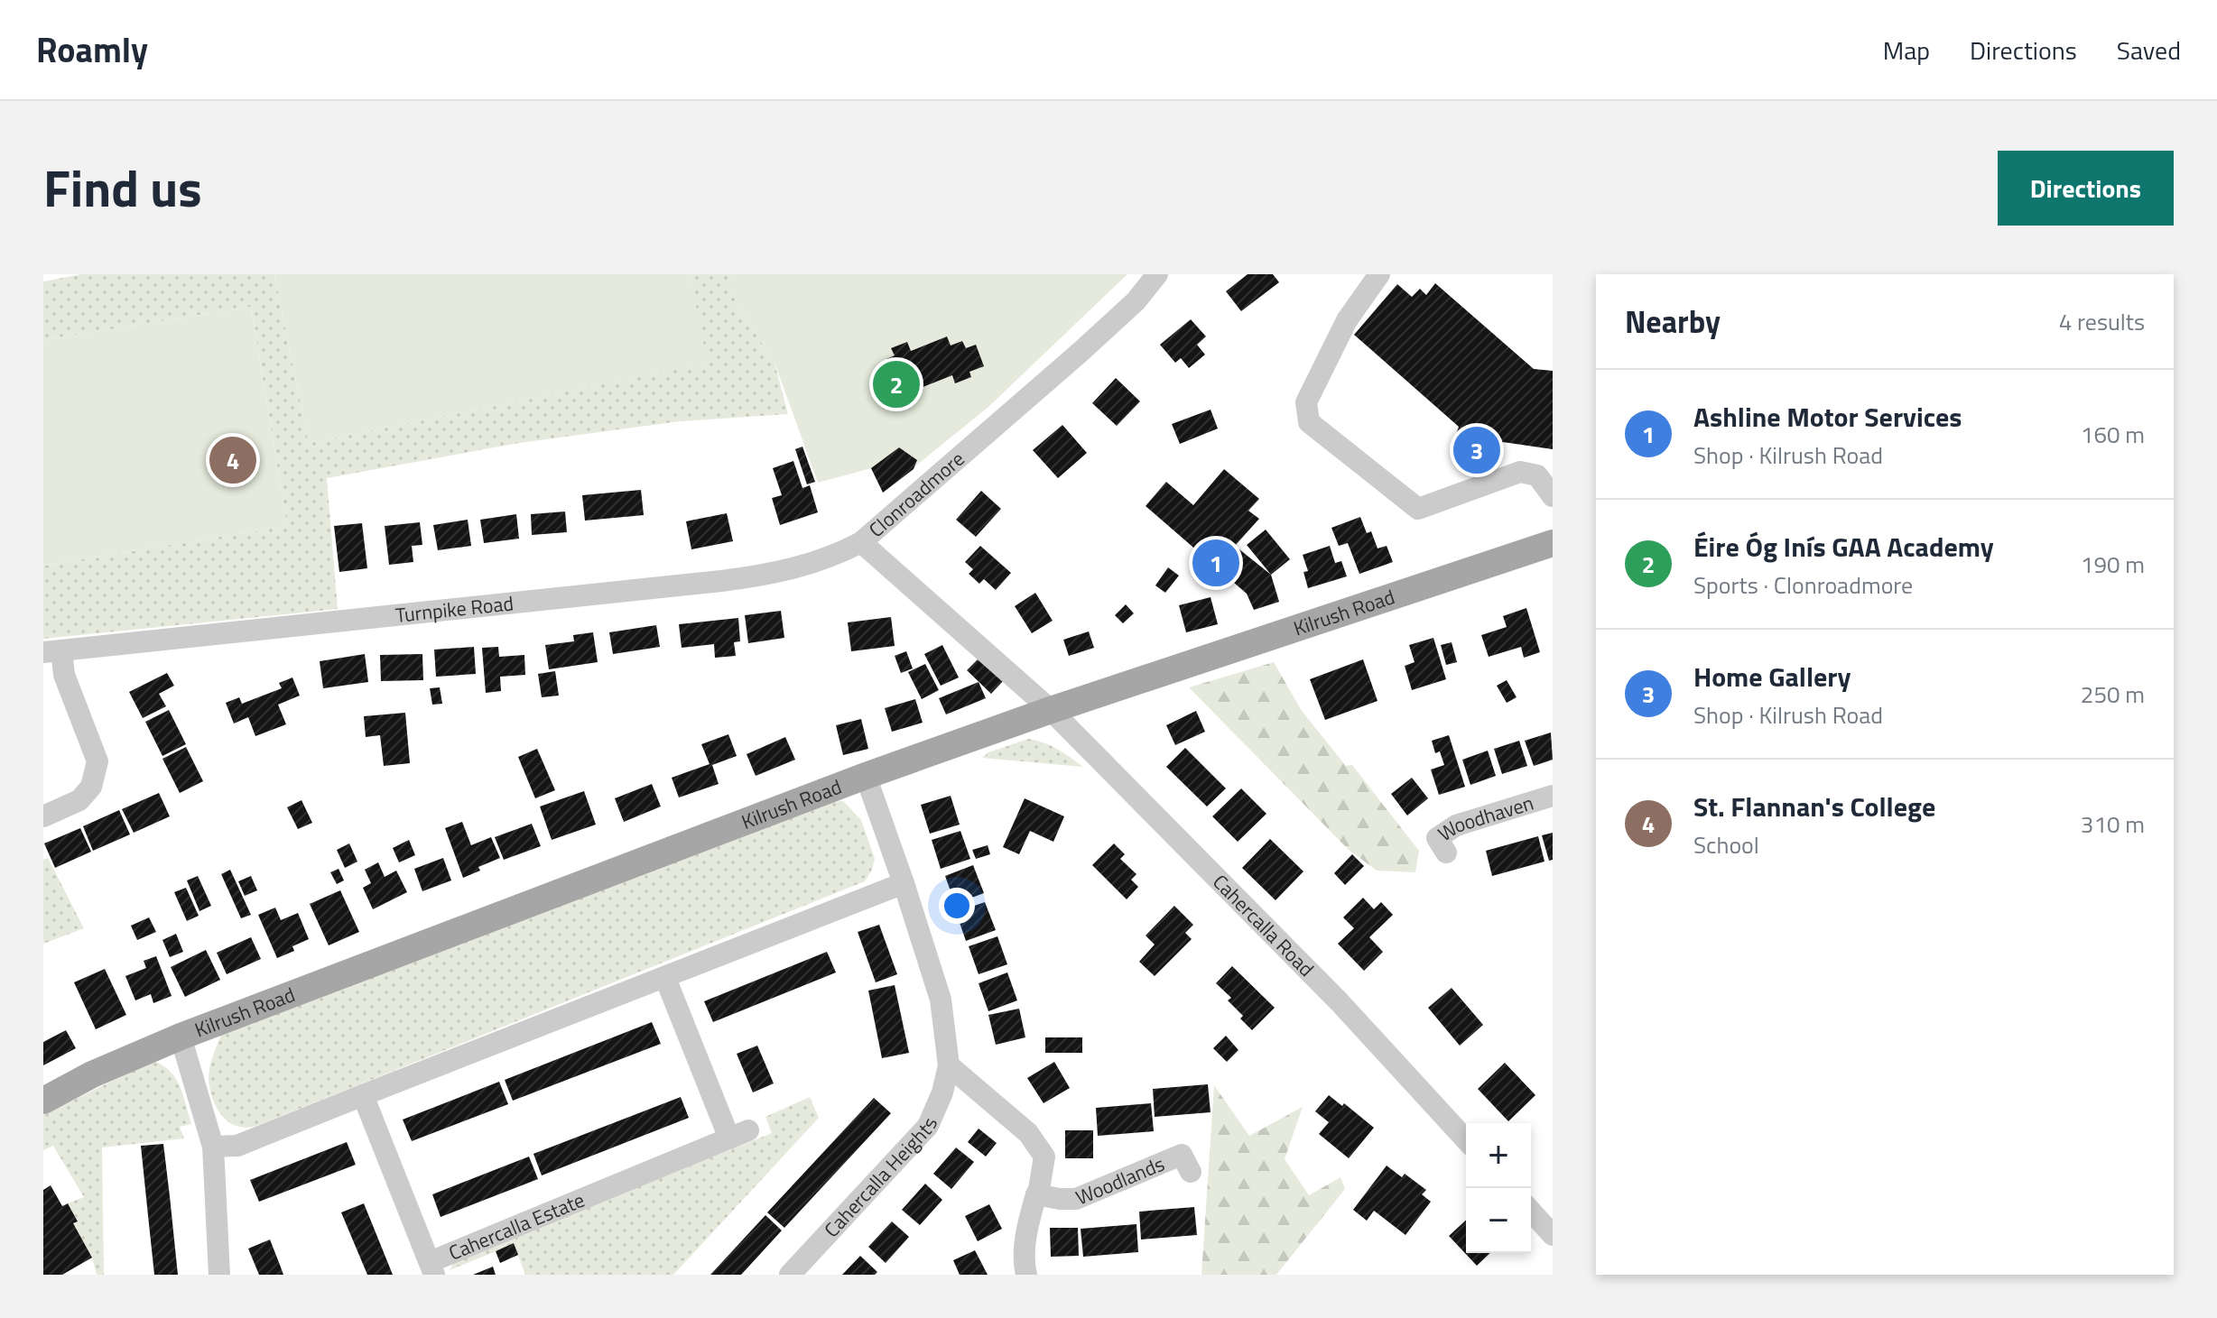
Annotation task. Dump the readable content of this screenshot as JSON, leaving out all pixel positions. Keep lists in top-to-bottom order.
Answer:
{
  "streets": {
    "main road": ["Kilrush Road"],
    "street": [
      "Clonroadmore",
      "Turnpike Road",
      "Woodhaven",
      "Cahercalla Road",
      "Cahercalla Heights",
      "Woodlands",
      "Cahercalla Estate"
    ]
  },
  "crossings": [
    ["Clonroadmore", "Turnpike Road"],
    ["Clonroadmore", "Kilrush Road"],
    ["Clonroadmore", "Cahercalla Road"],
    ["Kilrush Road", "Cahercalla Road"]
  ],
  "page": {
    "header": "Roamly",
    "nav": ["Map", "Directions", "Saved"],
    "title": "Find us",
    "buttons": "Directions",
    "heading": ["Nearby", "4 results"],
    "pins": [
      "2",
      "3",
      "4",
      "1"
    ],
    "list": [
      {
        "mark": "1",
        "name": "Ashline Motor Services",
        "note": "Shop · Kilrush Road",
        "value": "160 m"
      },
      {
        "mark": "2",
        "name": "Éire Óg Inís GAA Academy",
        "note": "Sports · Clonroadmore",
        "value": "190 m"
      },
      {
        "mark": "3",
        "name": "Home Gallery",
        "note": "Shop · Kilrush Road",
        "value": "250 m"
      },
      {
        "mark": "4",
        "name": "St. Flannan's College",
        "note": "School",
        "value": "310 m"
      }
    ],
    "map_buttons": ["+", "−"]
  }
}
